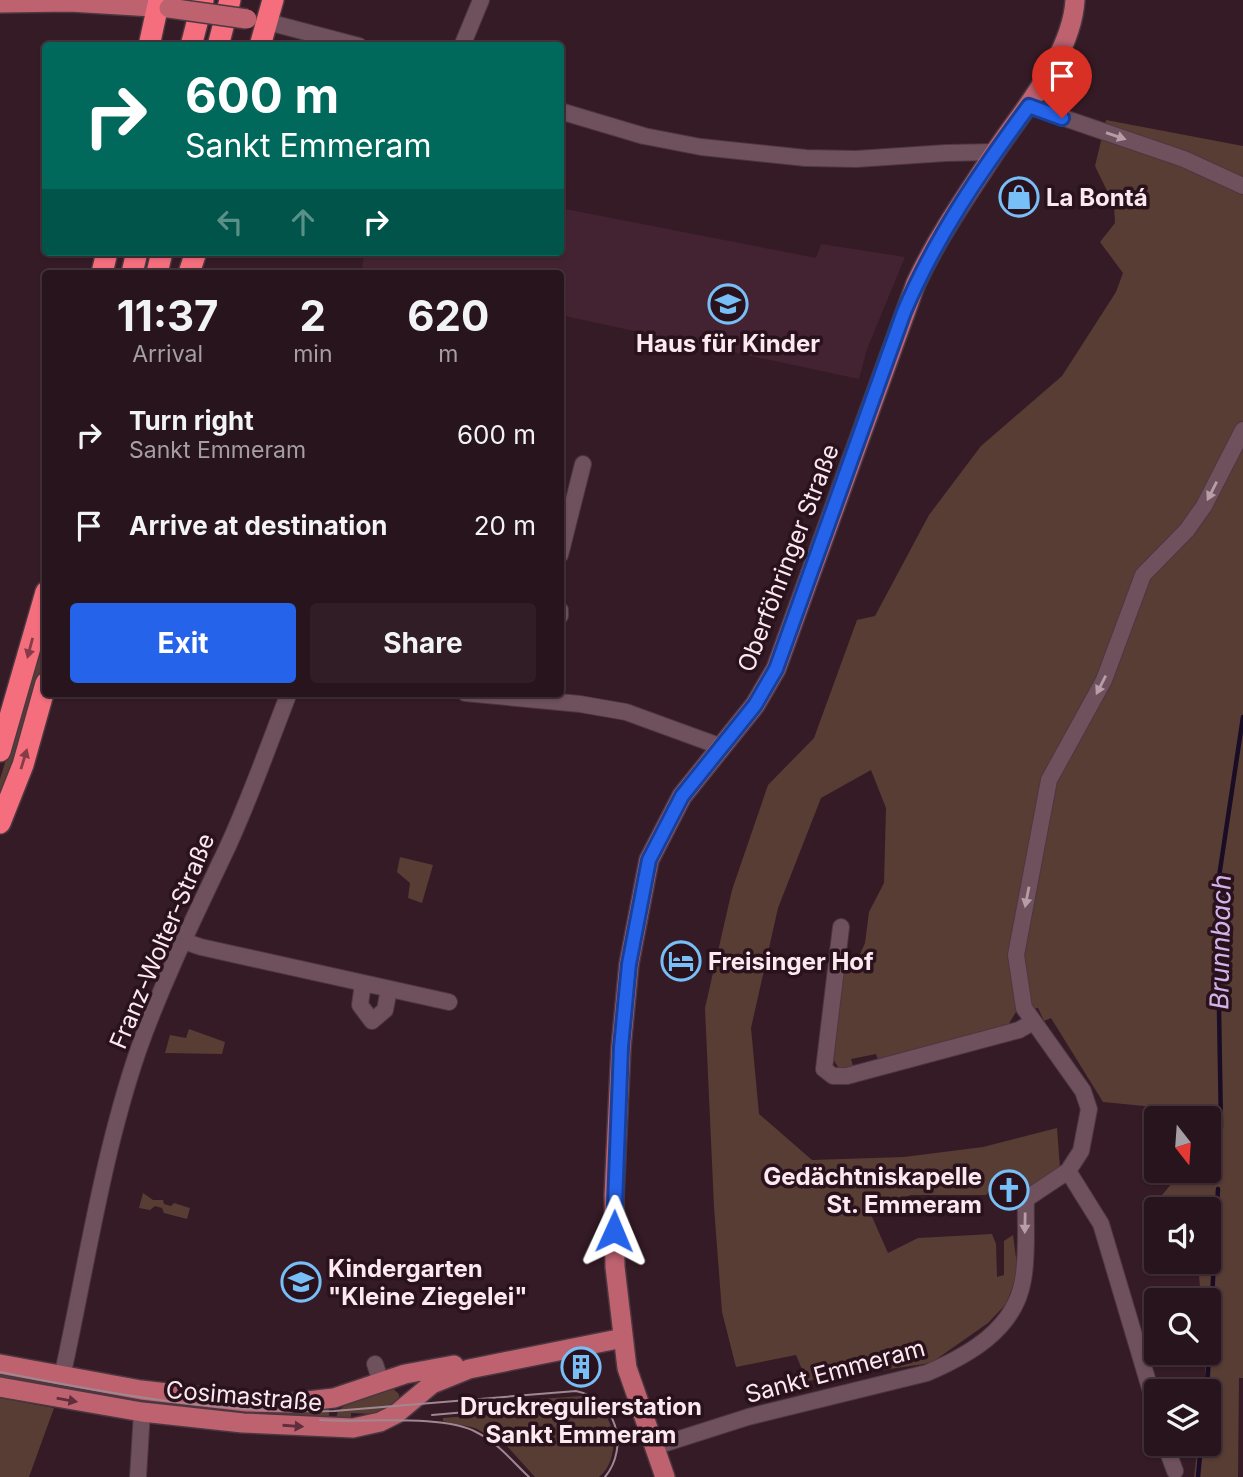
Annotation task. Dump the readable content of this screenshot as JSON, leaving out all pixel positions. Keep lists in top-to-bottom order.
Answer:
{
  "streets": {
    "main road": ["Oberföhringer Straße", "Cosimastraße"],
    "street": ["Franz-Wolter-Straße", "Sankt Emmeram"]
  },
  "crossings": [
    ["Oberföhringer Straße", "Sankt Emmeram"],
    ["Oberföhringer Straße", "Cosimastraße"],
    ["Franz-Wolter-Straße", "Cosimastraße"]
  ],
  "one_way": ["Sankt Emmeram"],
  "water": ["Brunnbach"],
  "places": {
    "shop": ["La Bontá"],
    "school or university": ["Haus für Kinder", "Kindergarten \"Kleine Ziegelei\""],
    "hotel": ["Freisinger Hof"],
    "church": ["Gedächtniskapelle St. Emmeram"],
    "building": ["Druckregulierstation Sankt Emmeram"]
  },
  "north": "bottom",
  "page": {
    "turn": ["600 m", "Sankt Emmeram"],
    "eta": [
      "11:37",
      "Arrival",
      "2",
      "min",
      "620",
      "m"
    ],
    "list": [
      {
        "name": "Turn right",
        "note": "Sankt Emmeram",
        "value": "600 m"
      },
      {
        "name": "Arrive at destination",
        "value": "20 m"
      }
    ],
    "buttons": ["Exit", "Share"]
  }
}
